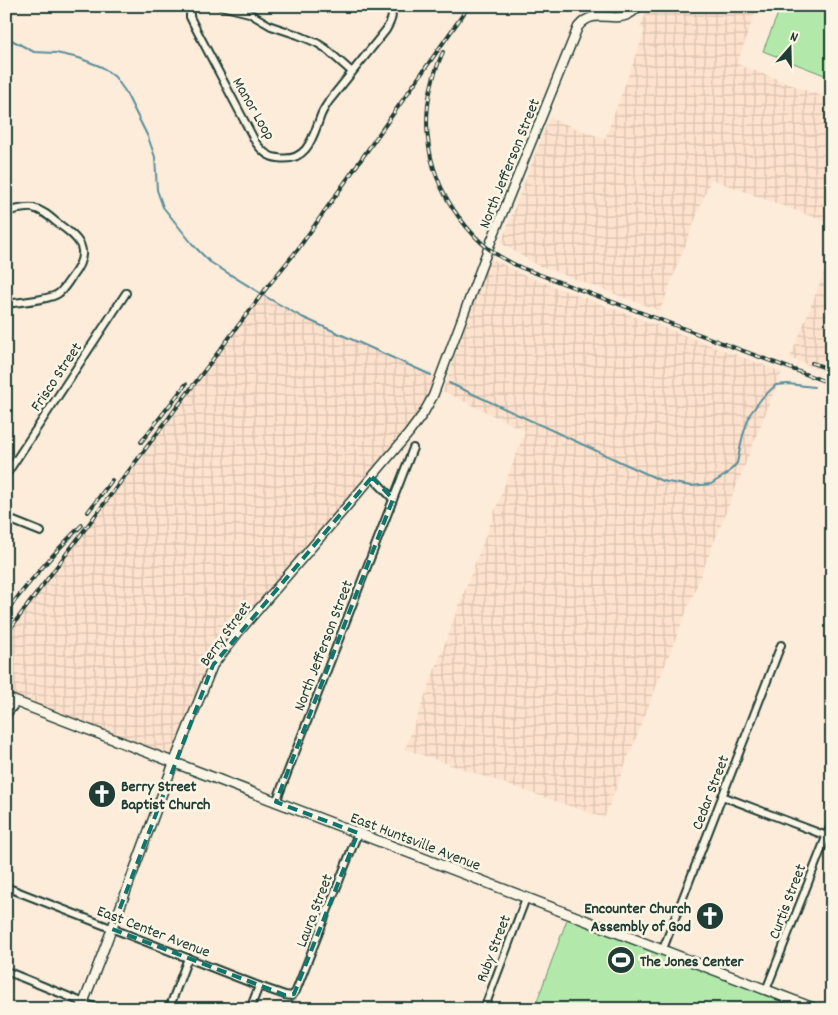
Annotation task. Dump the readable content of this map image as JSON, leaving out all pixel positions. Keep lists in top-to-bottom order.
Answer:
{
  "streets": {
    "main road": ["East Huntsville Avenue"],
    "street": [
      "Manor Loop",
      "North Jefferson Street",
      "Frisco Street",
      "Berry Street",
      "Cedar Street",
      "Curtis Street",
      "Laura Street",
      "East Center Avenue",
      "Ruby Street"
    ]
  },
  "crossings": [
    ["North Jefferson Street", "Berry Street"],
    ["North Jefferson Street", "East Huntsville Avenue"],
    ["Berry Street", "East Huntsville Avenue"],
    ["Berry Street", "East Center Avenue"],
    ["Cedar Street", "East Huntsville Avenue"],
    ["East Huntsville Avenue", "Curtis Street"],
    ["East Huntsville Avenue", "Laura Street"],
    ["East Huntsville Avenue", "Ruby Street"],
    ["Laura Street", "East Center Avenue"]
  ],
  "places": {
    "church": ["Berry Street Baptist Church", "Encounter Church Assembly of God"],
    "sports": ["The Jones Center"]
  },
  "north": "top"
}
